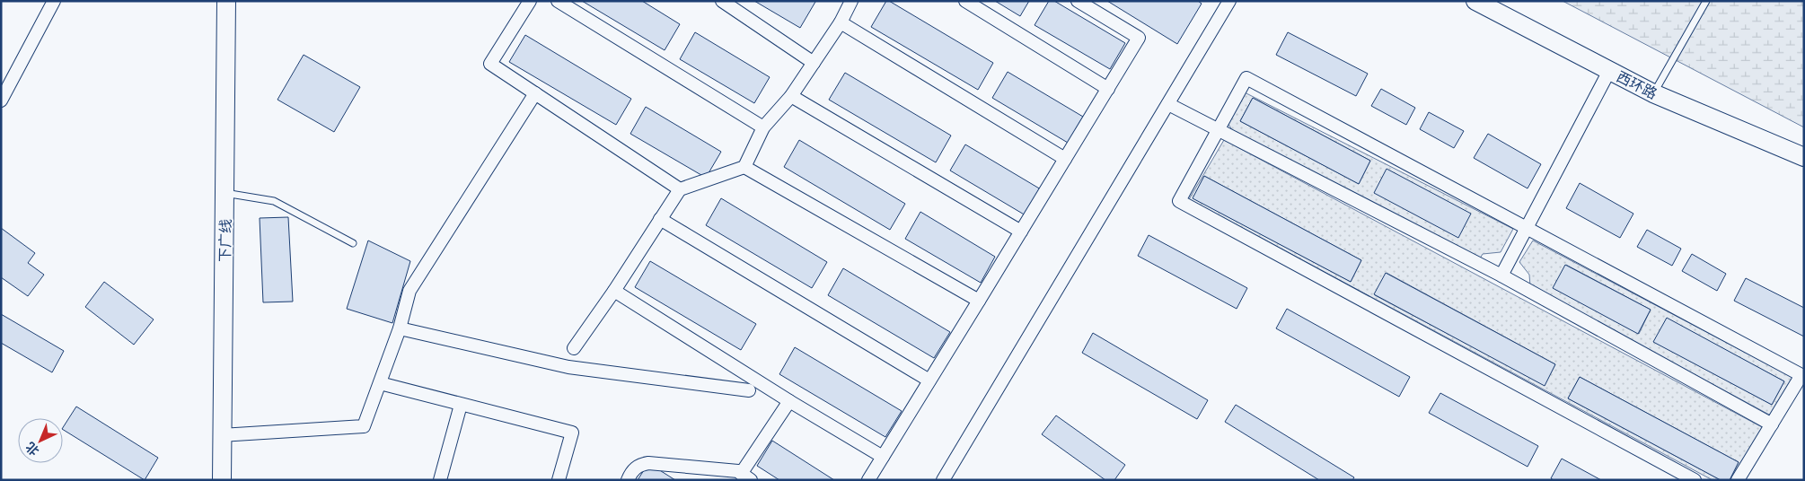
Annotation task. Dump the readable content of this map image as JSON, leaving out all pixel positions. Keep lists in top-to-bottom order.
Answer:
{
  "streets": {
    "main road": ["西环路", "下广线"]
  },
  "north": "bottom left"
}
